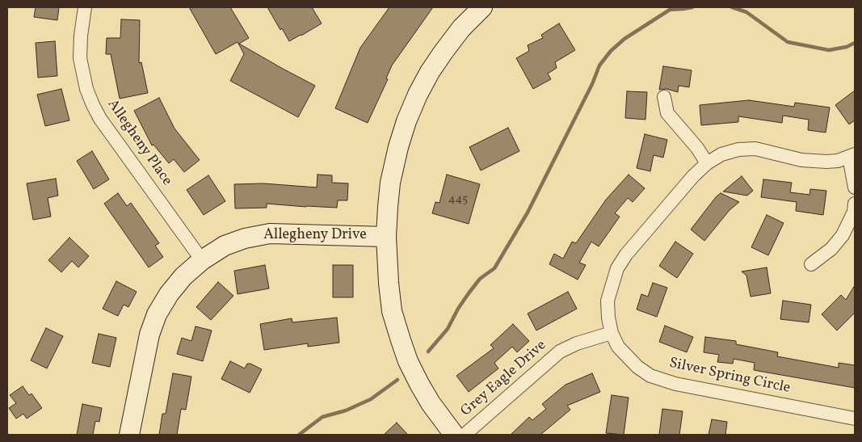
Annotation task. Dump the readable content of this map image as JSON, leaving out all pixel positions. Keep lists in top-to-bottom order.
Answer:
{
  "streets": {
    "main road": ["Allegheny Drive"],
    "street": ["Allegheny Place", "Silver Spring Circle", "Grey Eagle Drive"]
  },
  "crossings": [
    ["Allegheny Place", "Allegheny Drive"],
    ["Silver Spring Circle", "Grey Eagle Drive"]
  ],
  "house_numbers": ["445"]
}
